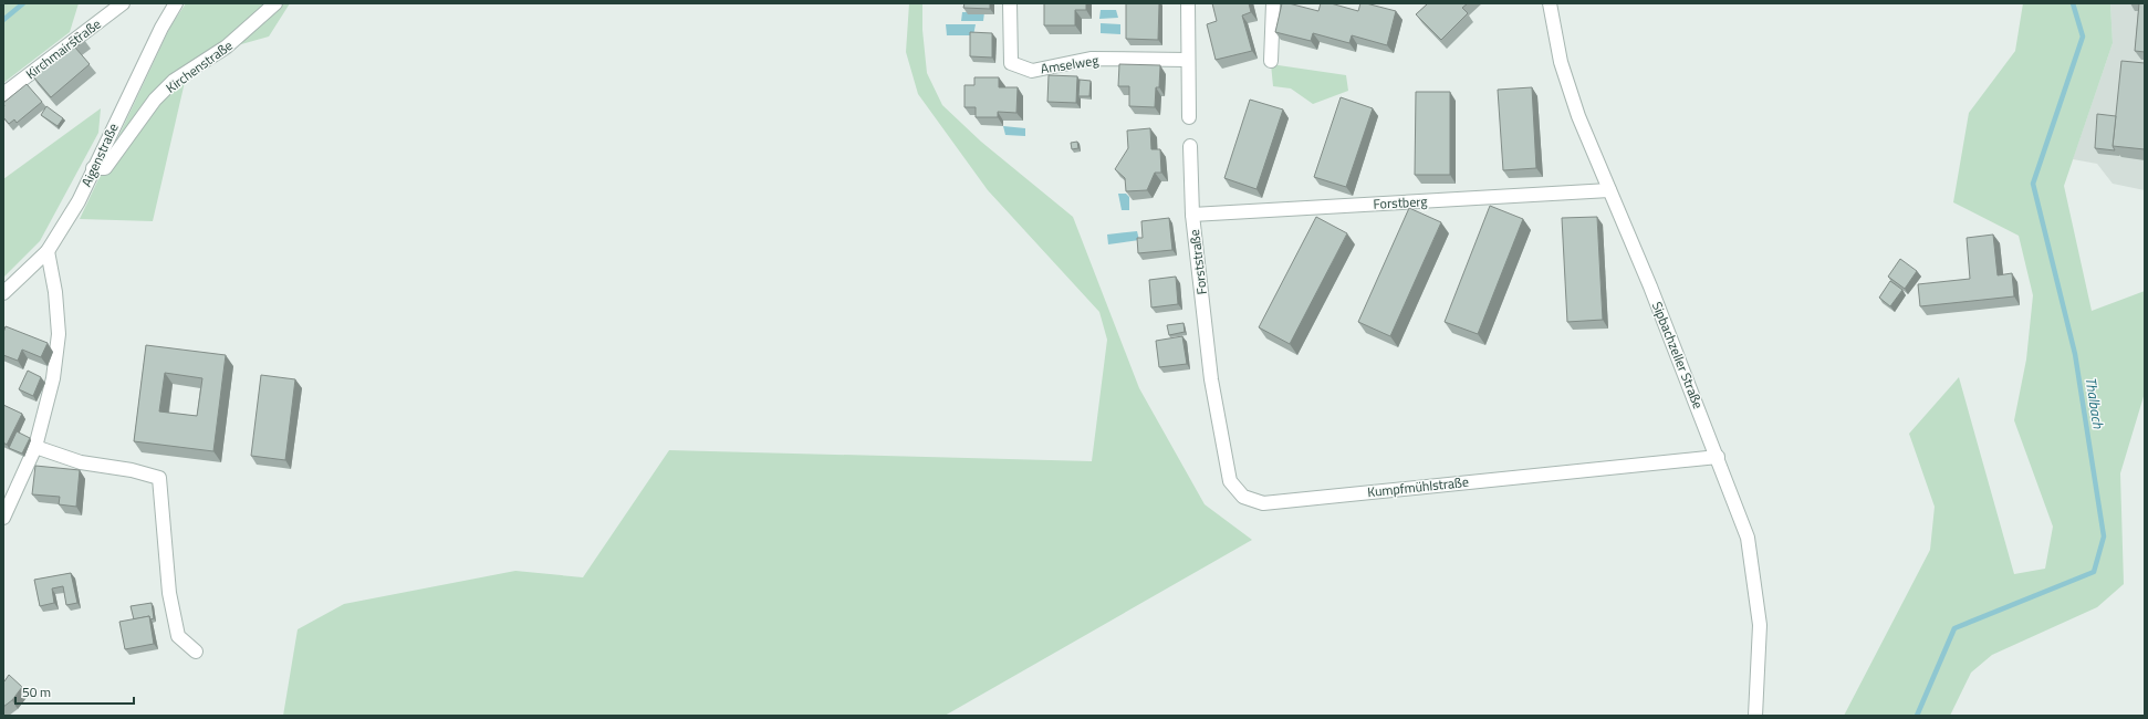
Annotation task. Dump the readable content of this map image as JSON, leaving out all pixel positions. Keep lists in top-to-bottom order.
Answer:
{
  "streets": {
    "street": [
      "Kirchmairstraße",
      "Amselweg",
      "Kirchenstraße",
      "Aigenstraße",
      "Forstberg",
      "Forststraße",
      "Sipbachzeller Straße",
      "Kumpfmühlstraße"
    ]
  },
  "crossings": [
    ["Kirchenstraße", "Aigenstraße"],
    ["Forstberg", "Forststraße"],
    ["Forstberg", "Sipbachzeller Straße"],
    ["Forststraße", "Kumpfmühlstraße"],
    ["Sipbachzeller Straße", "Kumpfmühlstraße"]
  ],
  "water": ["Thalbach"],
  "scale_bar": "50 m"
}
